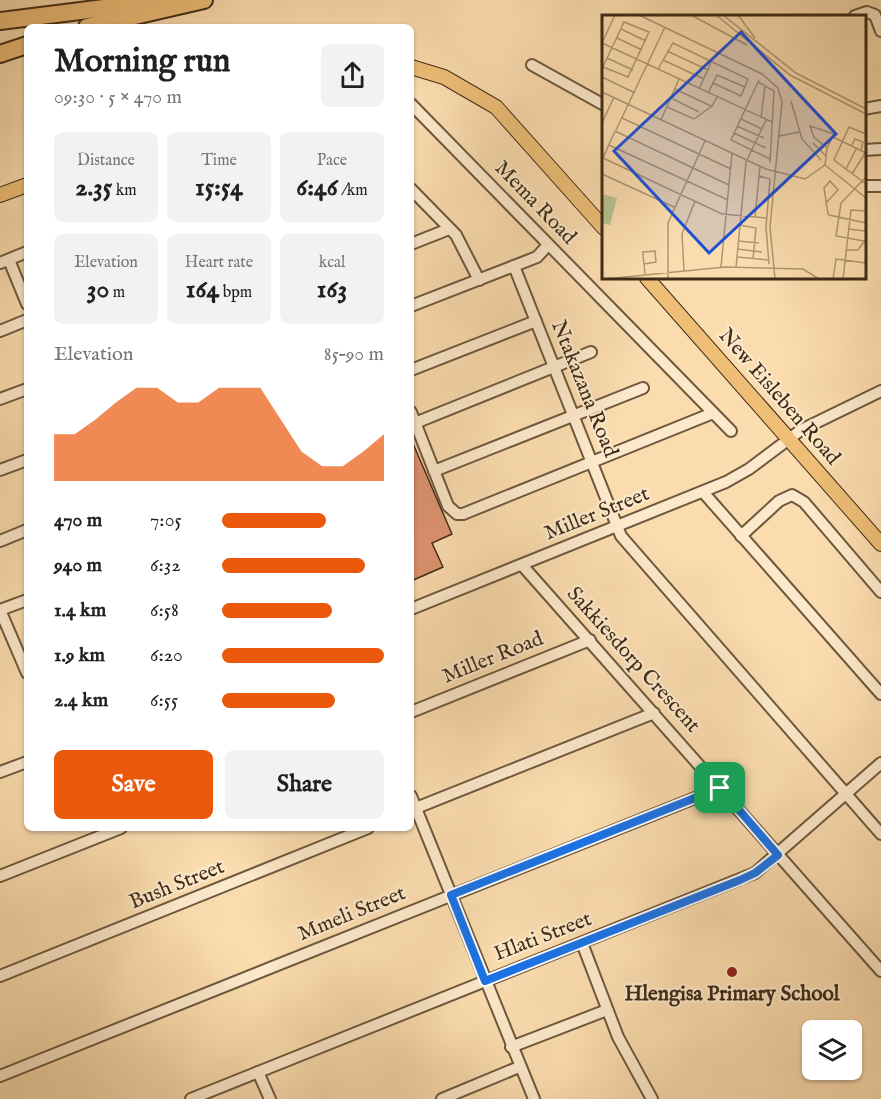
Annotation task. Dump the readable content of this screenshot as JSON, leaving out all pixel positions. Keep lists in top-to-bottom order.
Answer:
{
  "streets": {
    "main road": ["New Eisleben Road"],
    "street": [
      "Mema Road",
      "Ntakazana Road",
      "Miller Street",
      "Miller Road",
      "Sakkiesdorp Crescent",
      "Bush Street",
      "Mmeli Street",
      "Hlati Street"
    ]
  },
  "crossings": [
    ["Ntakazana Road", "Miller Street"],
    ["New Eisleben Road", "Miller Street"],
    ["Miller Street", "Sakkiesdorp Crescent"],
    ["Miller Road", "Sakkiesdorp Crescent"],
    ["Sakkiesdorp Crescent", "Mmeli Street"],
    ["Sakkiesdorp Crescent", "Hlati Street"]
  ],
  "places": ["Hlengisa Primary School"],
  "page": {
    "heading": ["Morning run", "09:30 · 5 × 470 m"],
    "stats": [
      ["Distance", "2.35 km"],
      ["Time", "15:54"],
      ["Pace", "6:46 /km"],
      ["Elevation", "30 m"],
      ["Heart rate", "164 bpm"],
      ["kcal", "163"]
    ],
    "chart": ["Elevation", "85–90 m"],
    "list": [
      {
        "name": "470 m",
        "note": "7:05"
      },
      {
        "name": "940 m",
        "note": "6:32"
      },
      {
        "name": "1.4 km",
        "note": "6:58"
      },
      {
        "name": "1.9 km",
        "note": "6:20"
      },
      {
        "name": "2.4 km",
        "note": "6:55"
      }
    ],
    "buttons": ["Save", "Share"]
  }
}
